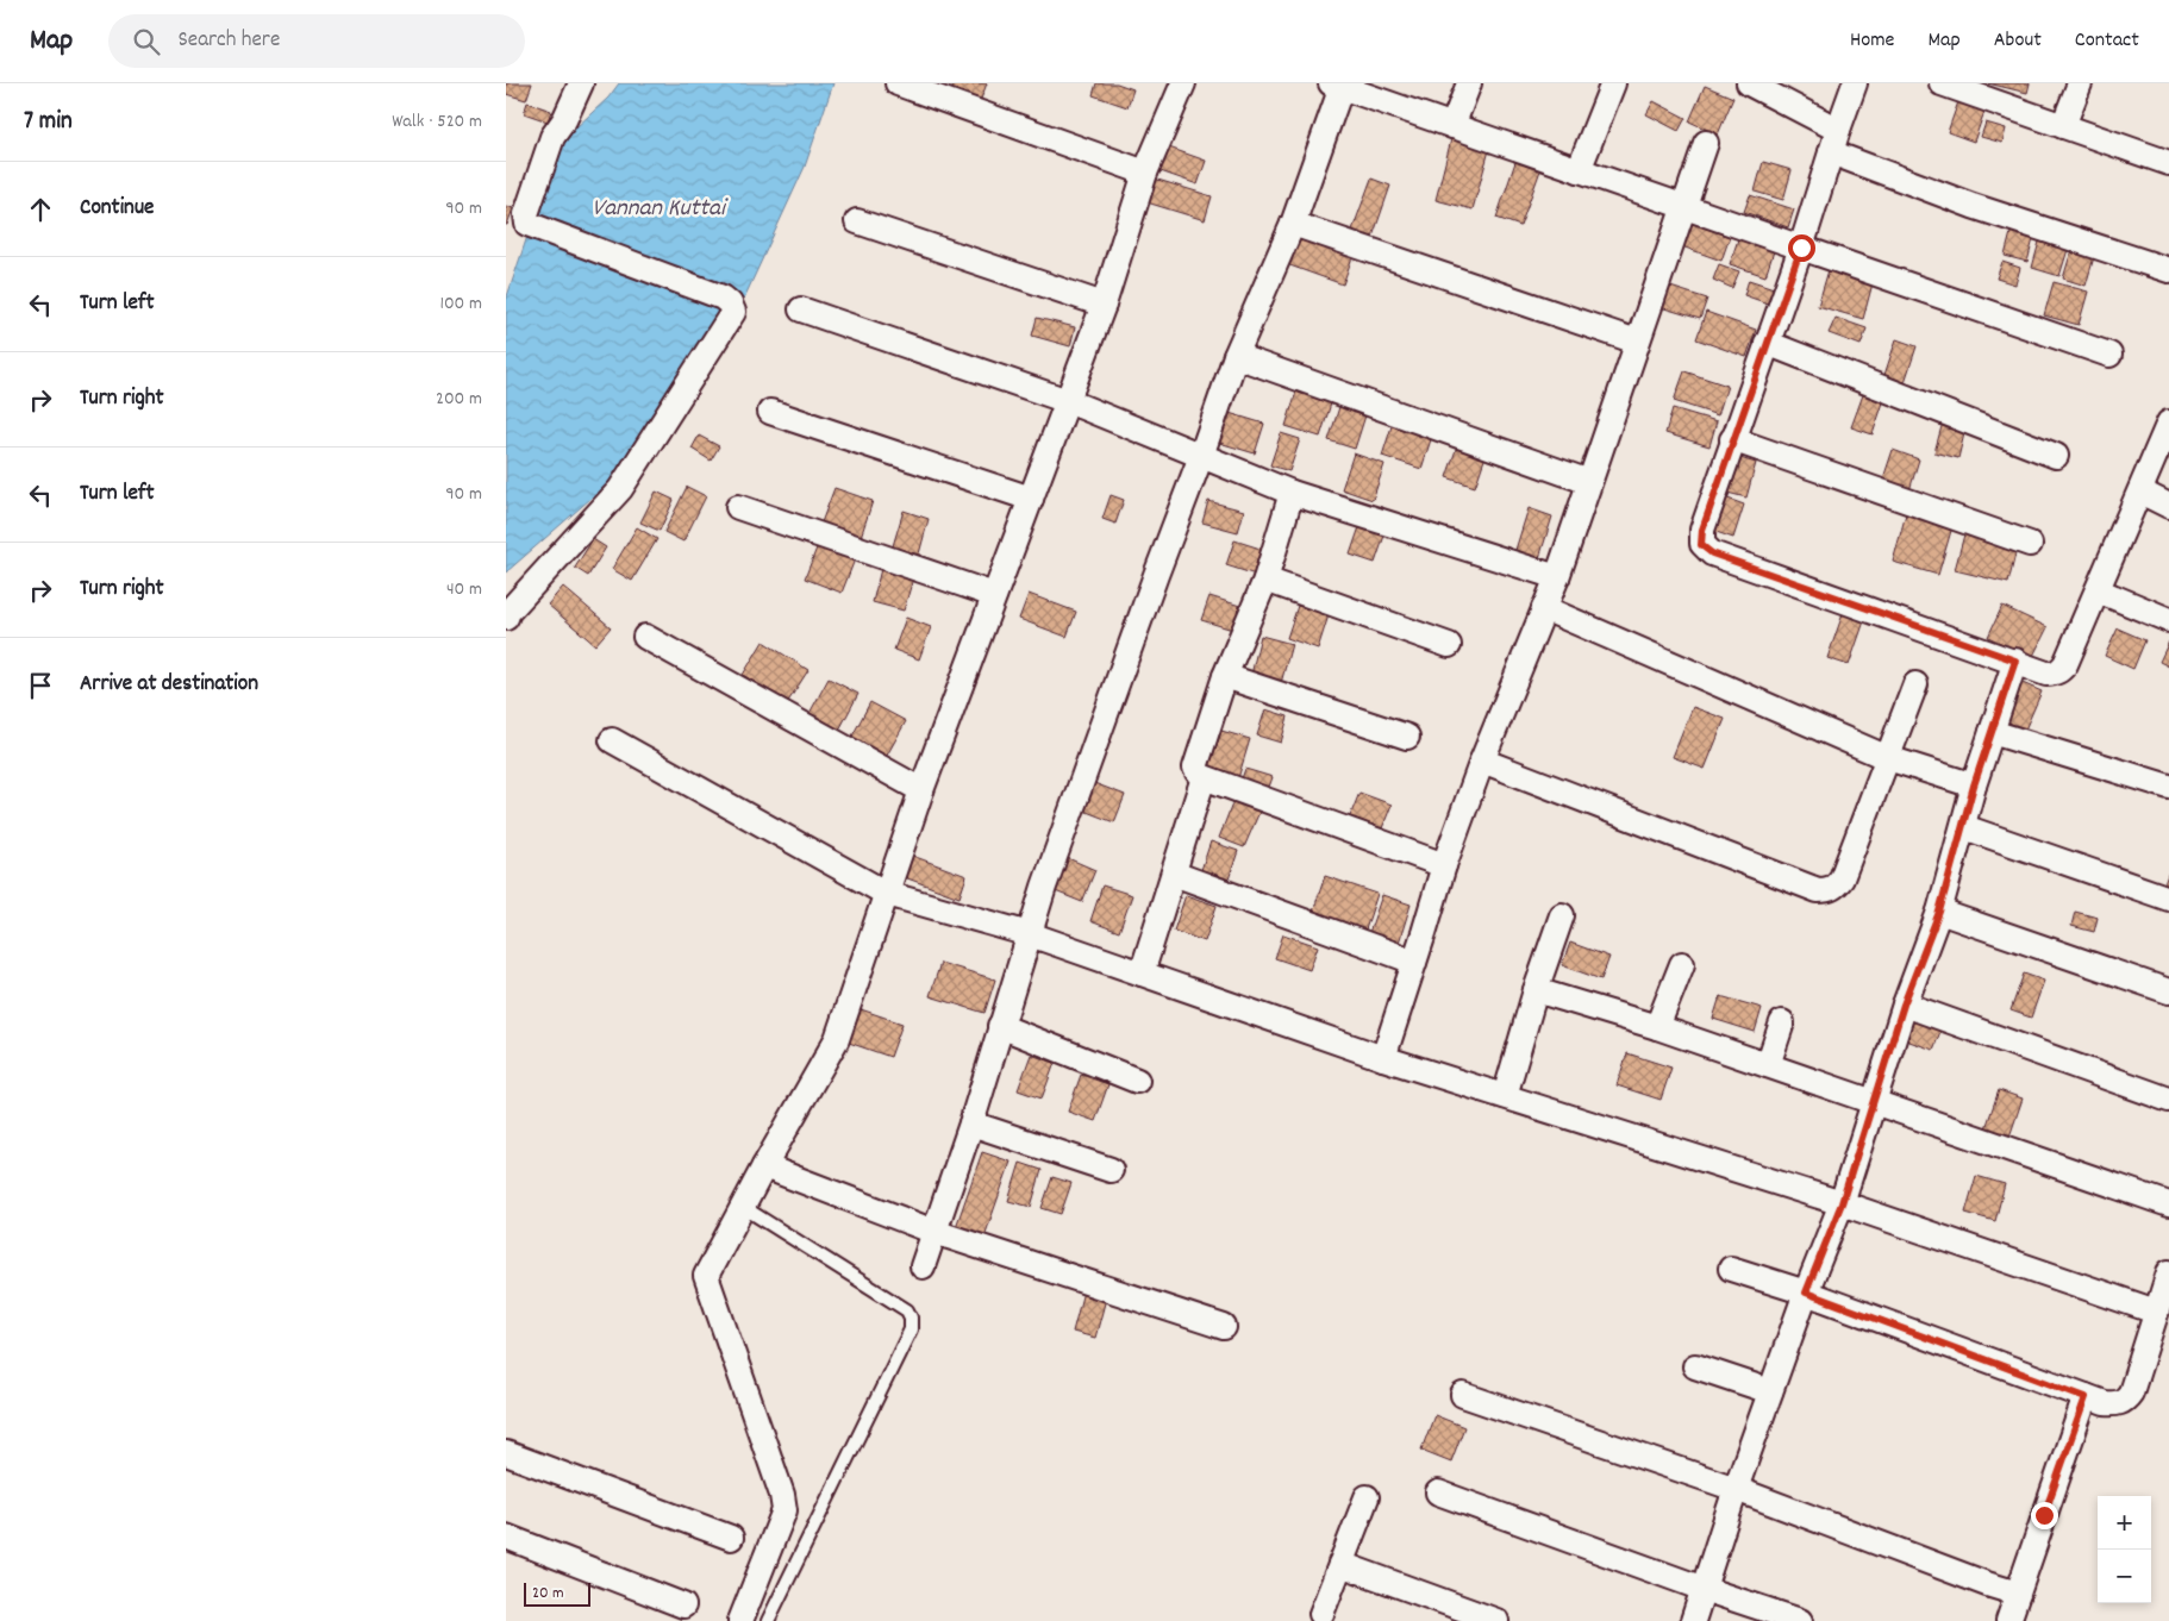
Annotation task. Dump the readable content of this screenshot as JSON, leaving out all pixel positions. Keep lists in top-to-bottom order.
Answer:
{
  "water": ["Vannan Kuttai"],
  "scale_bar": "20 m",
  "page": {
    "header": "Map",
    "search": "Search here",
    "nav": [
      "Home",
      "Map",
      "About",
      "Contact"
    ],
    "heading": ["7 min", "Walk · 520 m"],
    "list": [
      ["Continue", "90 m"],
      ["Turn left", "100 m"],
      ["Turn right", "200 m"],
      ["Turn left", "90 m"],
      ["Turn right", "40 m"],
      "Arrive at destination"
    ],
    "map_buttons": ["+", "−"],
    "scale": "20 m"
  }
}
